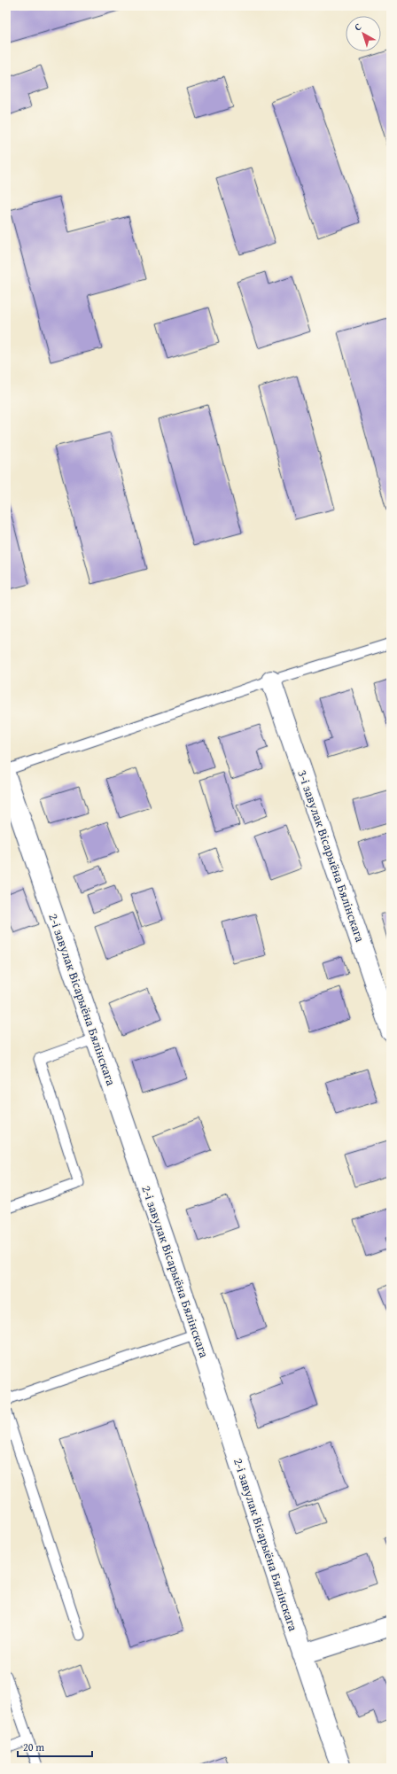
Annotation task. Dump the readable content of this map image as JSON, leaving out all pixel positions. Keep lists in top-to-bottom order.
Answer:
{
  "streets": {
    "street": ["3-і завулак Вісарыёна Бялінскага", "2-і завулак Вісарыёна Бялінскага"]
  },
  "scale_bar": "20 m",
  "north": "top left"
}
